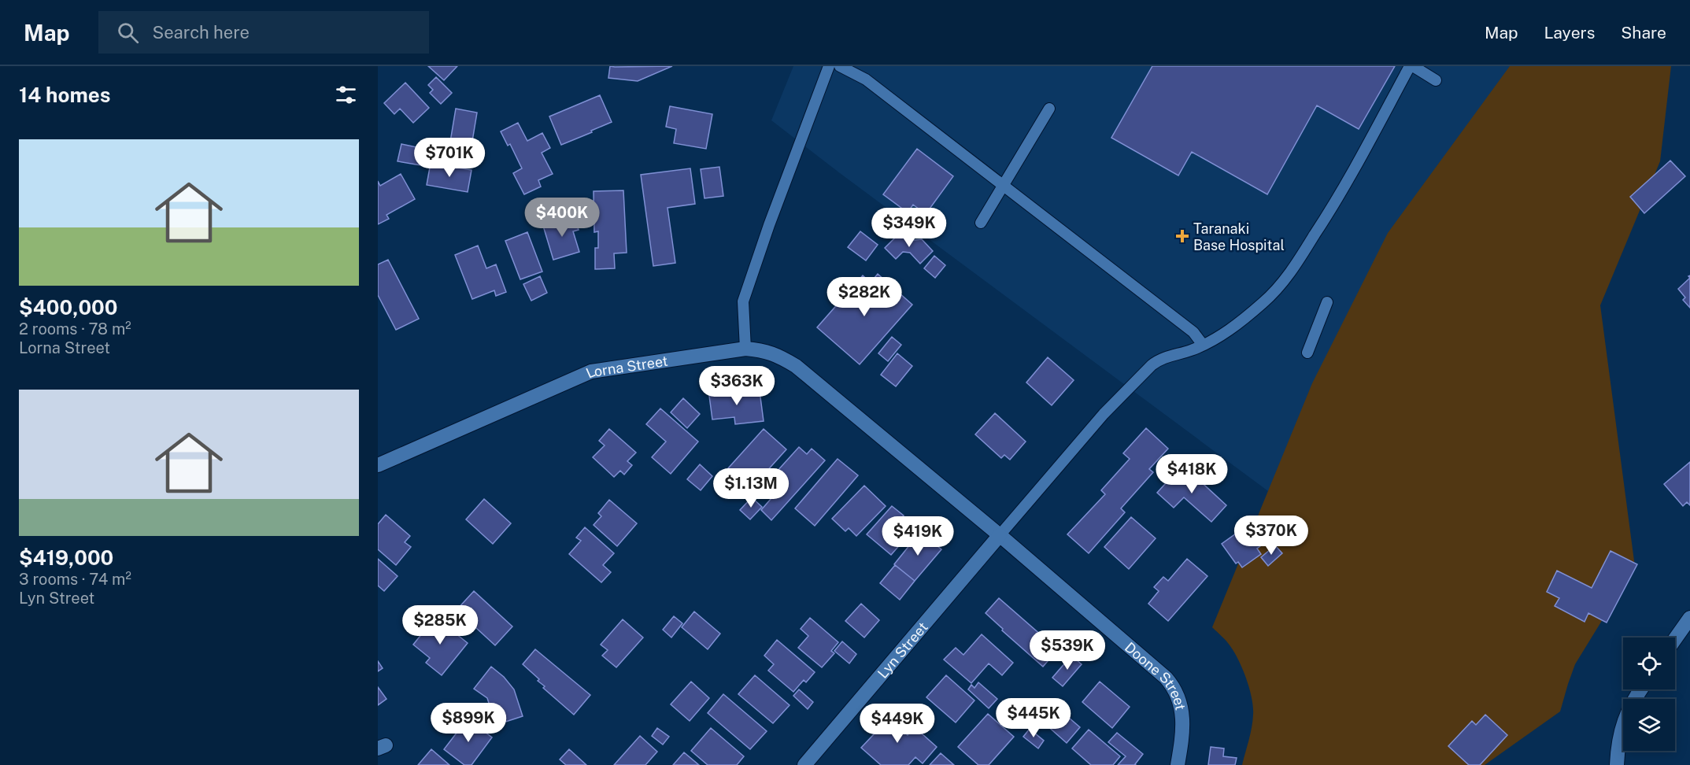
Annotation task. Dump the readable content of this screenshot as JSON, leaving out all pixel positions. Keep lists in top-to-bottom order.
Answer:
{
  "streets": {
    "street": ["Lorna Street", "Lyn Street", "Doone Street"]
  },
  "crossings": [
    ["Lorna Street", "Lyn Street"],
    ["Lorna Street", "Doone Street"],
    ["Lyn Street", "Doone Street"]
  ],
  "places": {
    "health": ["Taranaki Base Hospital"]
  },
  "page": {
    "header": "Map",
    "search": "Search here",
    "nav": ["Map", "Layers", "Share"],
    "heading": "14 homes",
    "list": [
      {
        "name": "$400,000",
        "note": "2 rooms · 78 m² · Lorna Street"
      },
      {
        "name": "$419,000",
        "note": "3 rooms · 74 m² · Lyn Street"
      }
    ],
    "price": [
      "$701K",
      "$400K",
      "$349K",
      "$282K",
      "$363K",
      "$418K",
      "$1.13M",
      "$370K",
      "$419K",
      "$285K",
      "$539K",
      "$445K",
      "$899K",
      "$449K"
    ]
  }
}
